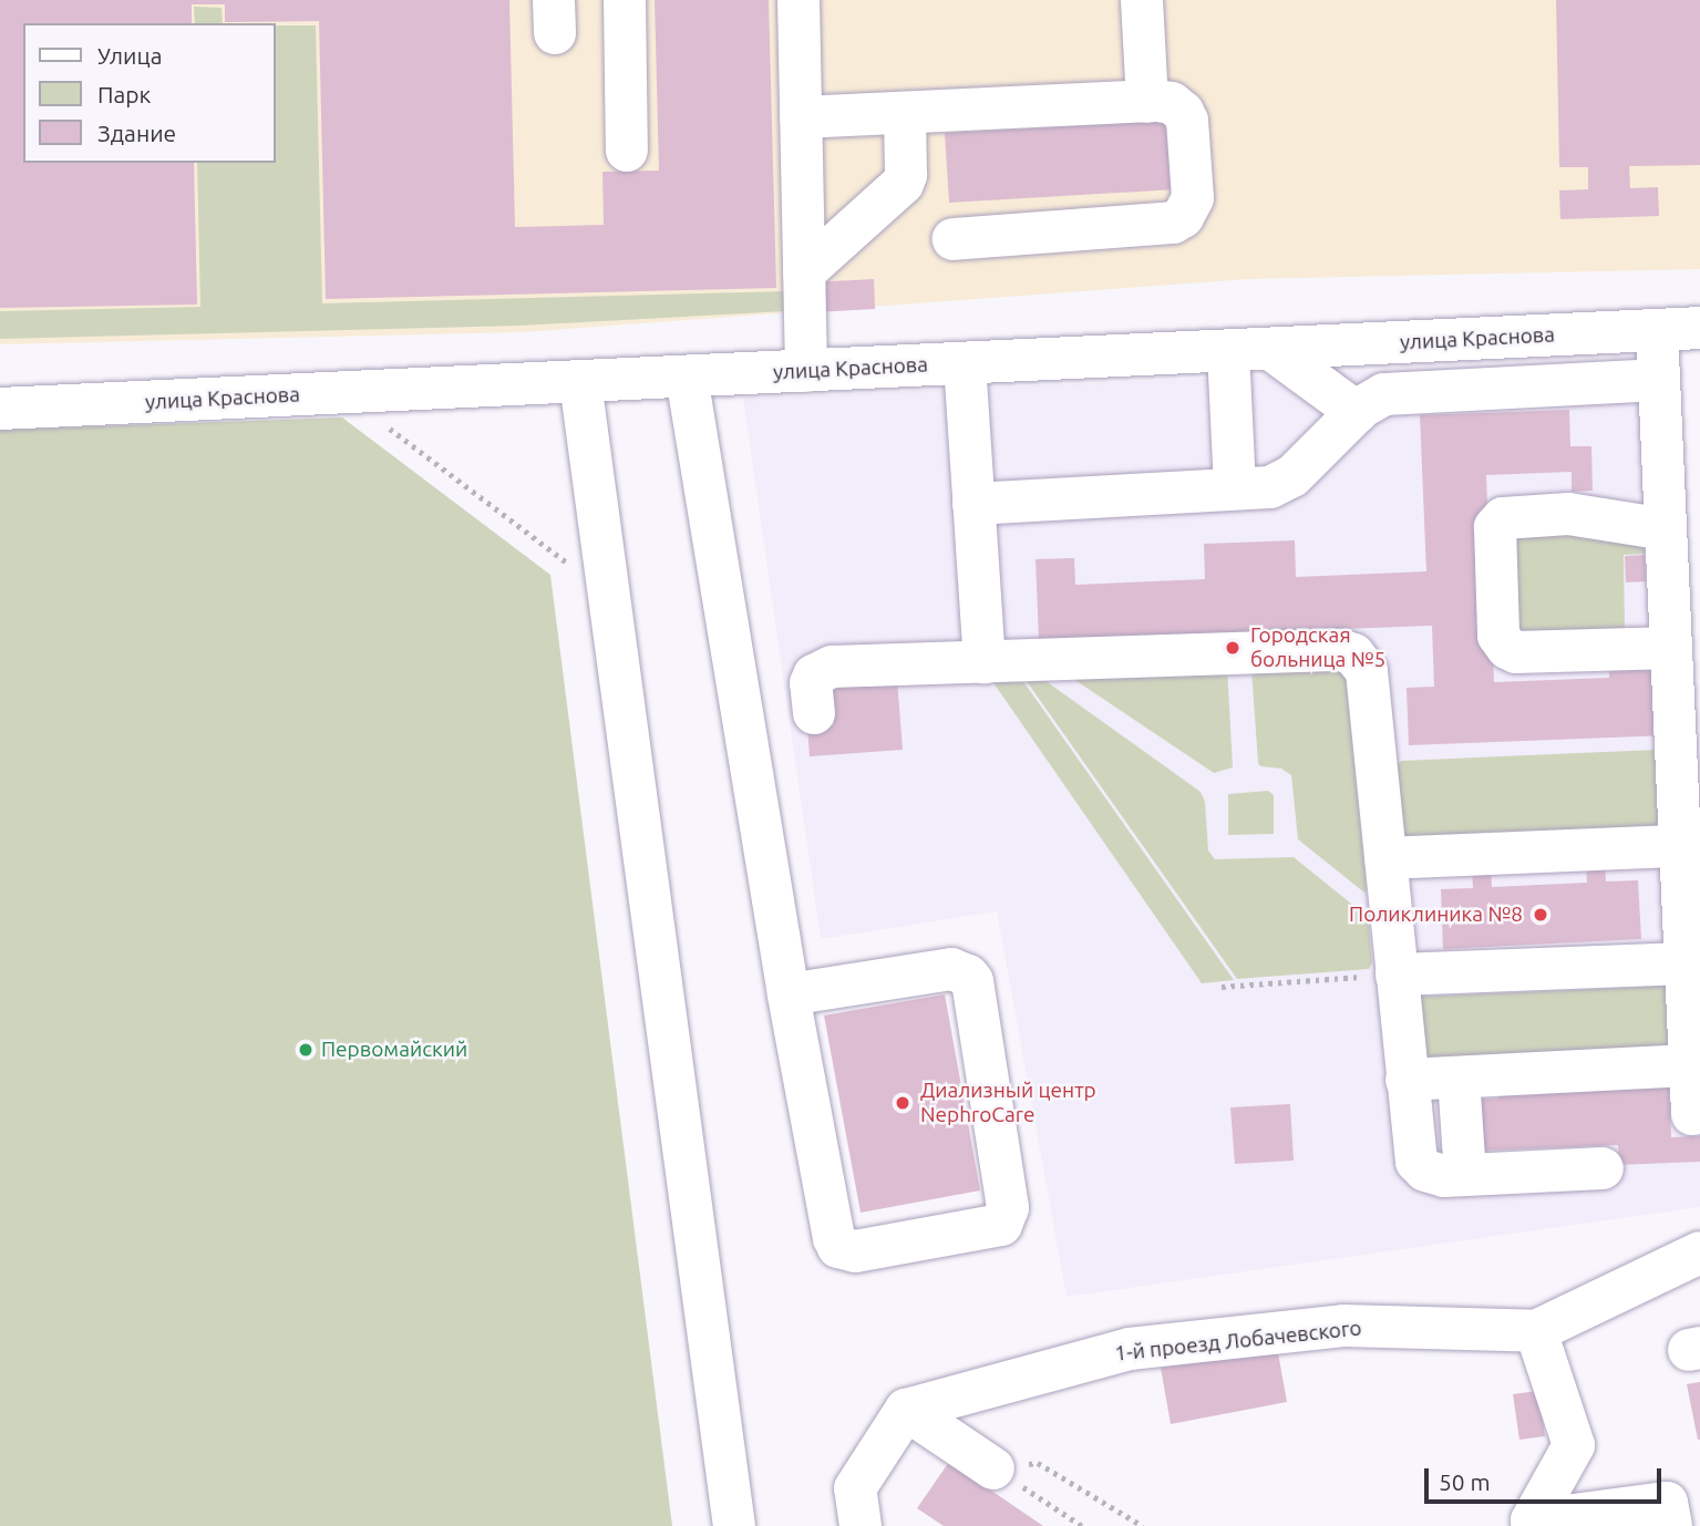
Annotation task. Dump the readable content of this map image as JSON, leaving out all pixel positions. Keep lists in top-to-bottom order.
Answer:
{
  "streets": {
    "street": ["улица Краснова", "1-й проезд Лобачевского"]
  },
  "places": [
    "Городская больница №5",
    "Поликлиника №8",
    "Первомайский",
    "Диализный центр NephroCare"
  ],
  "legend": ["Улица", "Парк", "Здание"],
  "scale_bar": "50 m"
}
